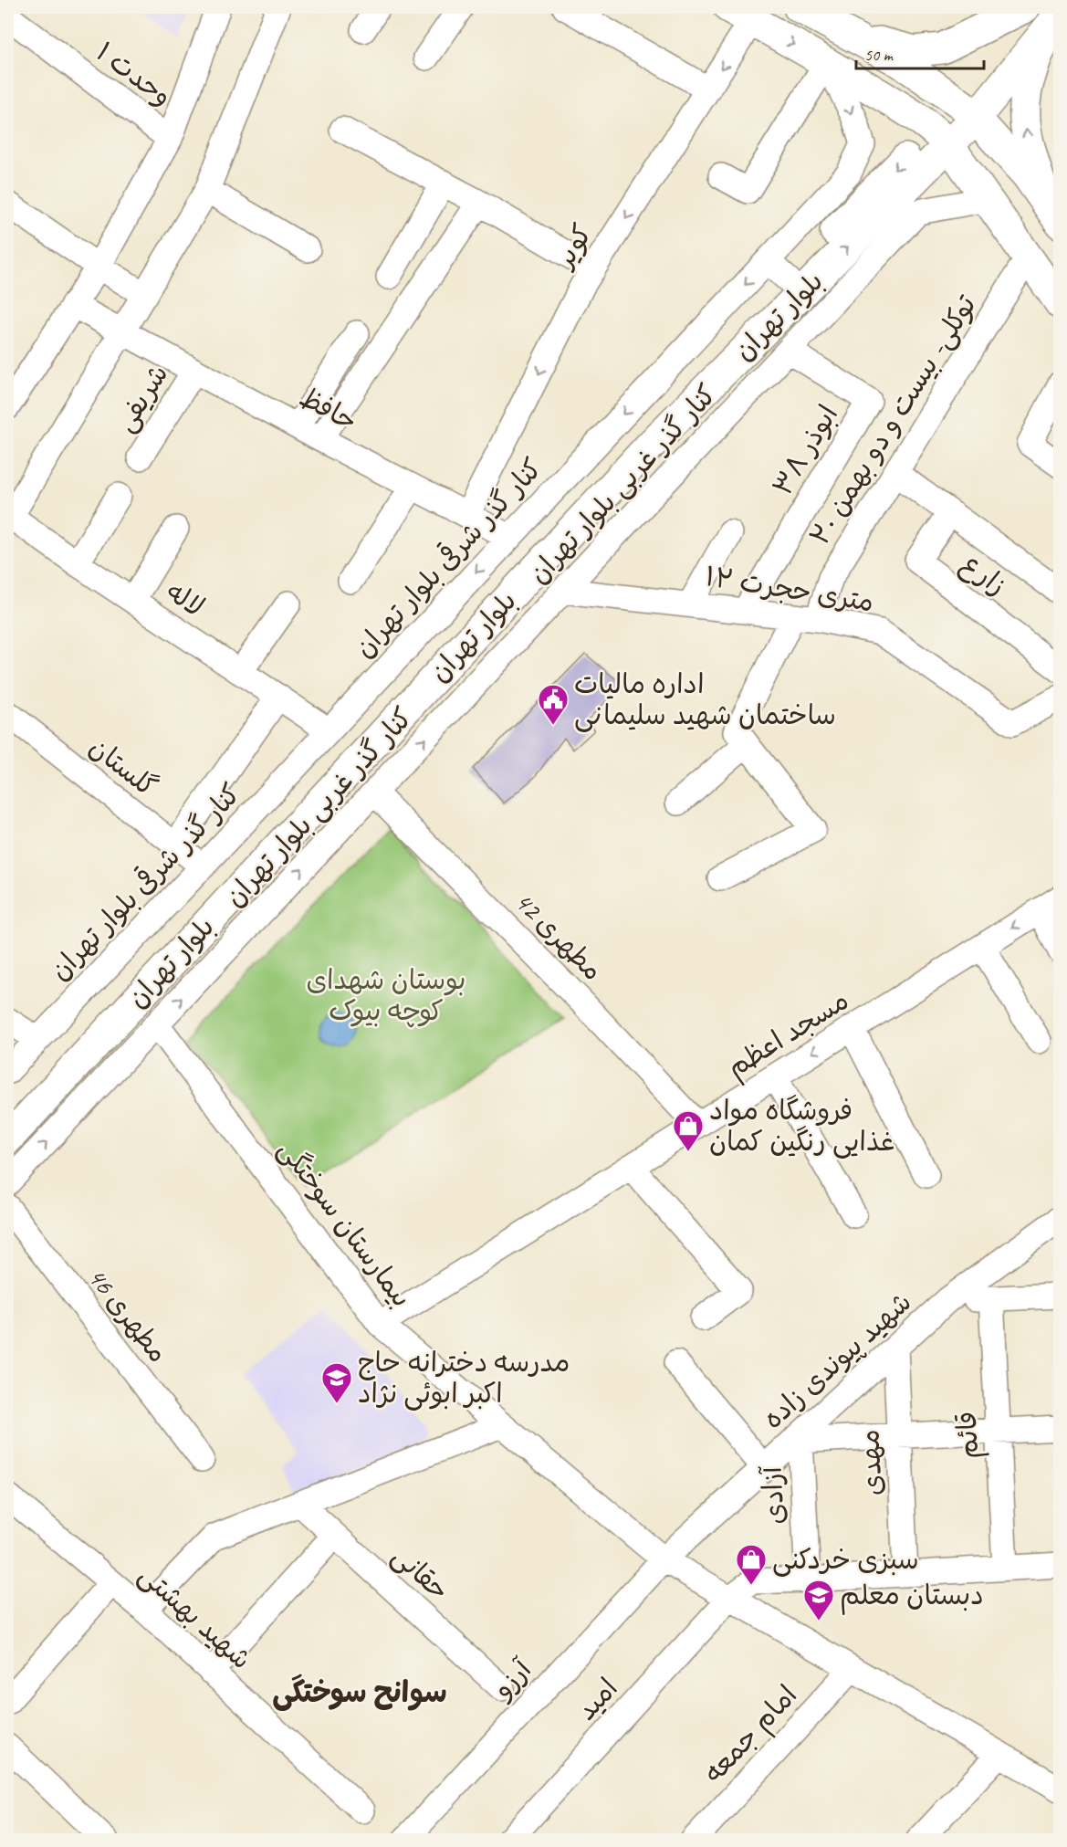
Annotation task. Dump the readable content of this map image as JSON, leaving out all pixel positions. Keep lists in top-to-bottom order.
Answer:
{
  "streets": {
    "main road": ["بلوار تهران"],
    "street": [
      "وحدت ۱",
      "کویر",
      "شریفی",
      "حافظ",
      "توکلی- بیست و دو بهمن ۲۰",
      "۳۸ ابوذر",
      "کنار گذر غربی بلوار تهران",
      "کنار گذر شرقی بلوار تهران",
      "زارع",
      "۱۲ متری حجرت",
      "لاله",
      "گلستان",
      "مطهری 42",
      "مسجد اعظم",
      "بیمارستان سوختگی",
      "مطهری 46",
      "شهید پیوندی زاده",
      "قائم",
      "مهدی",
      "آزادی",
      "حقانی",
      "شهید بهشتی",
      "آرزو",
      "امید",
      "امام جمعه"
    ]
  },
  "crossings": [
    ["کویر", "حافظ"],
    ["بلوار تهران", "کنار گذر شرقی بلوار تهران"],
    ["شریفی", "حافظ"],
    ["حافظ", "کنار گذر شرقی بلوار تهران"],
    ["توکلی- بیست و دو بهمن ۲۰", "۱۲ متری حجرت"],
    ["۳۸ ابوذر", "کنار گذر غربی بلوار تهران"],
    ["۳۸ ابوذر", "۱۲ متری حجرت"],
    ["کنار گذر غربی بلوار تهران", "۱۲ متری حجرت"],
    ["کنار گذر غربی بلوار تهران", "مطهری 42"],
    ["کنار گذر غربی بلوار تهران", "بیمارستان سوختگی"],
    ["کنار گذر شرقی بلوار تهران", "لاله"],
    ["کنار گذر شرقی بلوار تهران", "گلستان"],
    ["مطهری 42", "مسجد اعظم"],
    ["مسجد اعظم", "بیمارستان سوختگی"],
    ["بیمارستان سوختگی", "شهید پیوندی زاده"],
    ["بیمارستان سوختگی", "آرزو"],
    ["بیمارستان سوختگی", "امید"],
    ["بیمارستان سوختگی", "امام جمعه"],
    ["شهید پیوندی زاده", "مهدی"],
    ["شهید پیوندی زاده", "آزادی"],
    ["شهید پیوندی زاده", "آرزو"],
    ["قائم", "امید"],
    ["مهدی", "امید"],
    ["آزادی", "امید"]
  ],
  "districts": ["سوانح سوختگی"],
  "parks": ["بوستان شهدای کوچه بیوک"],
  "places": {
    "public building": ["اداره مالیات ساختمان شهید سلیمانی"],
    "shop": ["فروشگاه مواد غذایی رنگین کمان", "سبزی خردکنی"],
    "school or university": ["مدرسه دخترانه حاج اکبر ابوئی نژاد", "دبستان معلم"]
  },
  "scale_bar": "50 m"
}
